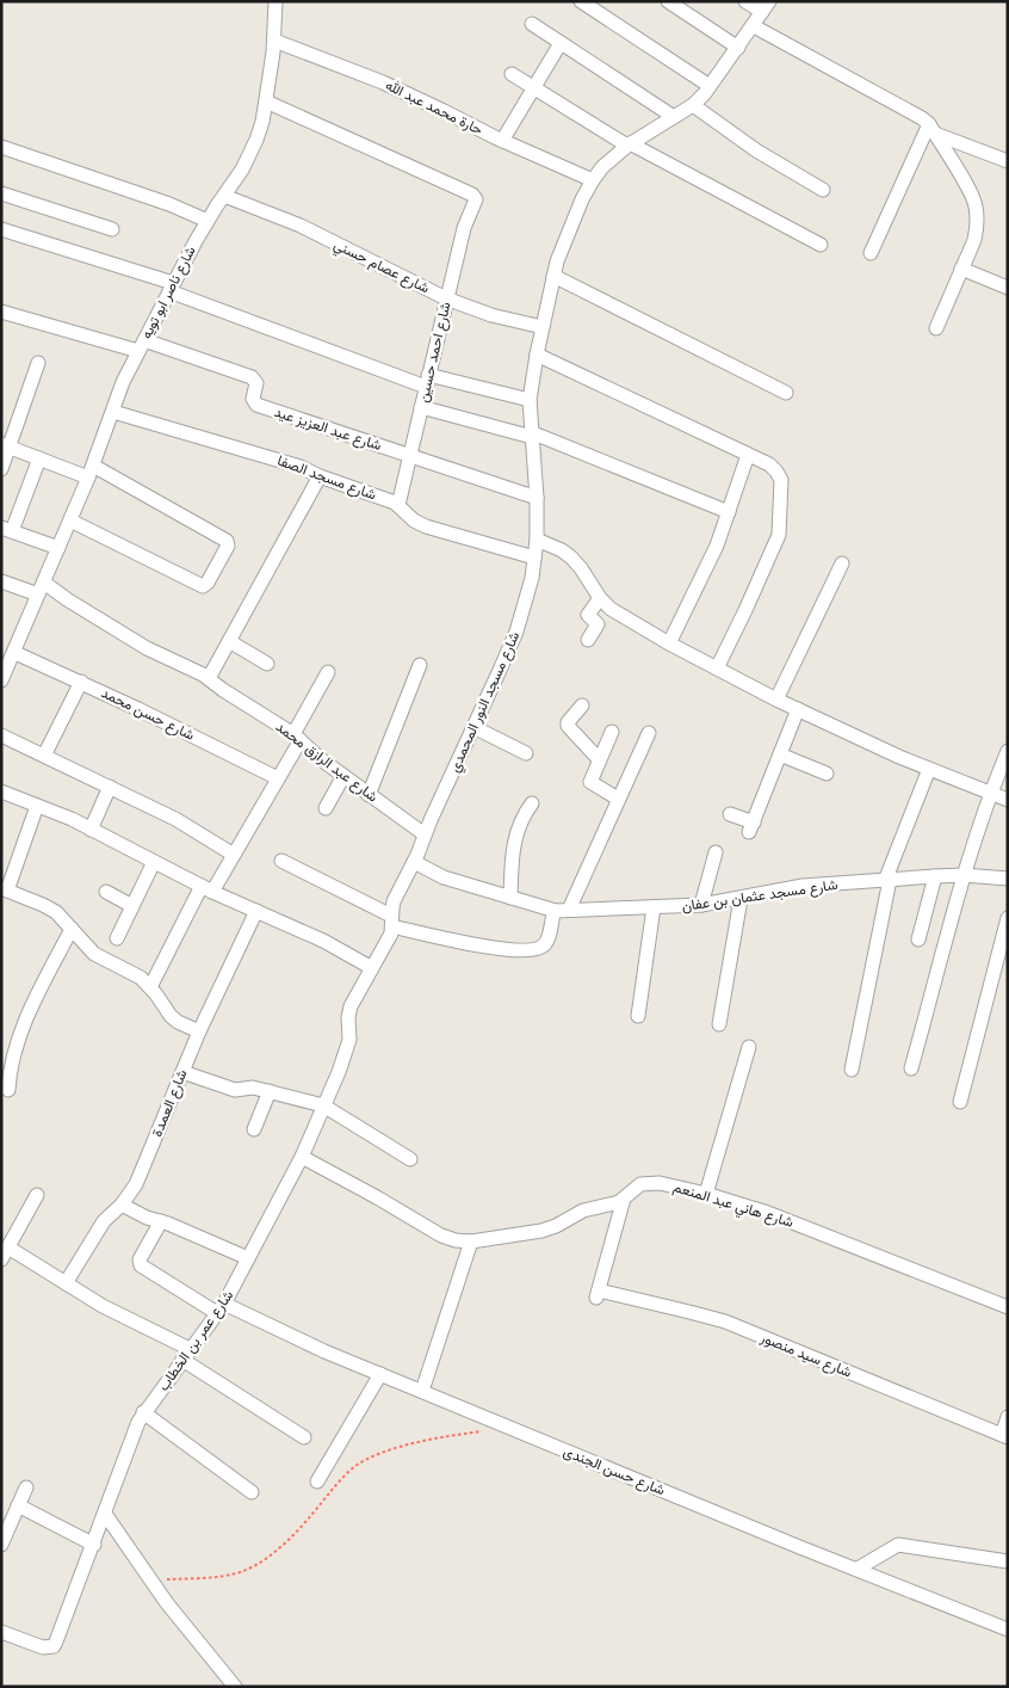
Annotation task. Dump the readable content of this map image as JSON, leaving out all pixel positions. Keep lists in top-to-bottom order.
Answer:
{
  "streets": {
    "street": [
      "حارة محمد عبد الله",
      "شارع عصام حسني",
      "شارع ناصر ابو تويه",
      "شارع احمد حسين",
      "شارع عبد العزيز عيد",
      "شارع مسجد الصفا",
      "شارع مسجد النور المحمدي",
      "شارع حسن محمد",
      "شارع عبد الرازق محمد",
      "شارع مسجد عثمان بن عفان",
      "شارع العمدة",
      "شارع هاني عبد المنعم",
      "شارع عمر بن الخطاب",
      "شارع سيد منصور",
      "شارع حسن الجندى"
    ]
  },
  "crossings": [
    ["حارة محمد عبد الله", "شارع ناصر ابو تويه"],
    ["حارة محمد عبد الله", "شارع مسجد النور المحمدي"],
    ["شارع عصام حسني", "شارع ناصر ابو تويه"],
    ["شارع عصام حسني", "شارع احمد حسين"],
    ["شارع عصام حسني", "شارع مسجد النور المحمدي"],
    ["شارع ناصر ابو تويه", "شارع احمد حسين"],
    ["شارع ناصر ابو تويه", "شارع عبد العزيز عيد"],
    ["شارع ناصر ابو تويه", "شارع مسجد الصفا"],
    ["شارع ناصر ابو تويه", "شارع حسن محمد"],
    ["شارع ناصر ابو تويه", "شارع عبد الرازق محمد"],
    ["شارع احمد حسين", "شارع عبد العزيز عيد"],
    ["شارع احمد حسين", "شارع مسجد الصفا"],
    ["شارع عبد العزيز عيد", "شارع مسجد النور المحمدي"],
    ["شارع مسجد الصفا", "شارع مسجد النور المحمدي"],
    ["شارع مسجد النور المحمدي", "شارع عبد الرازق محمد"],
    ["شارع مسجد النور المحمدي", "شارع مسجد عثمان بن عفان"],
    ["شارع مسجد النور المحمدي", "شارع عمر بن الخطاب"],
    ["شارع هاني عبد المنعم", "شارع عمر بن الخطاب"],
    ["شارع هاني عبد المنعم", "شارع سيد منصور"],
    ["شارع عمر بن الخطاب", "شارع حسن الجندى"]
  ]
}
